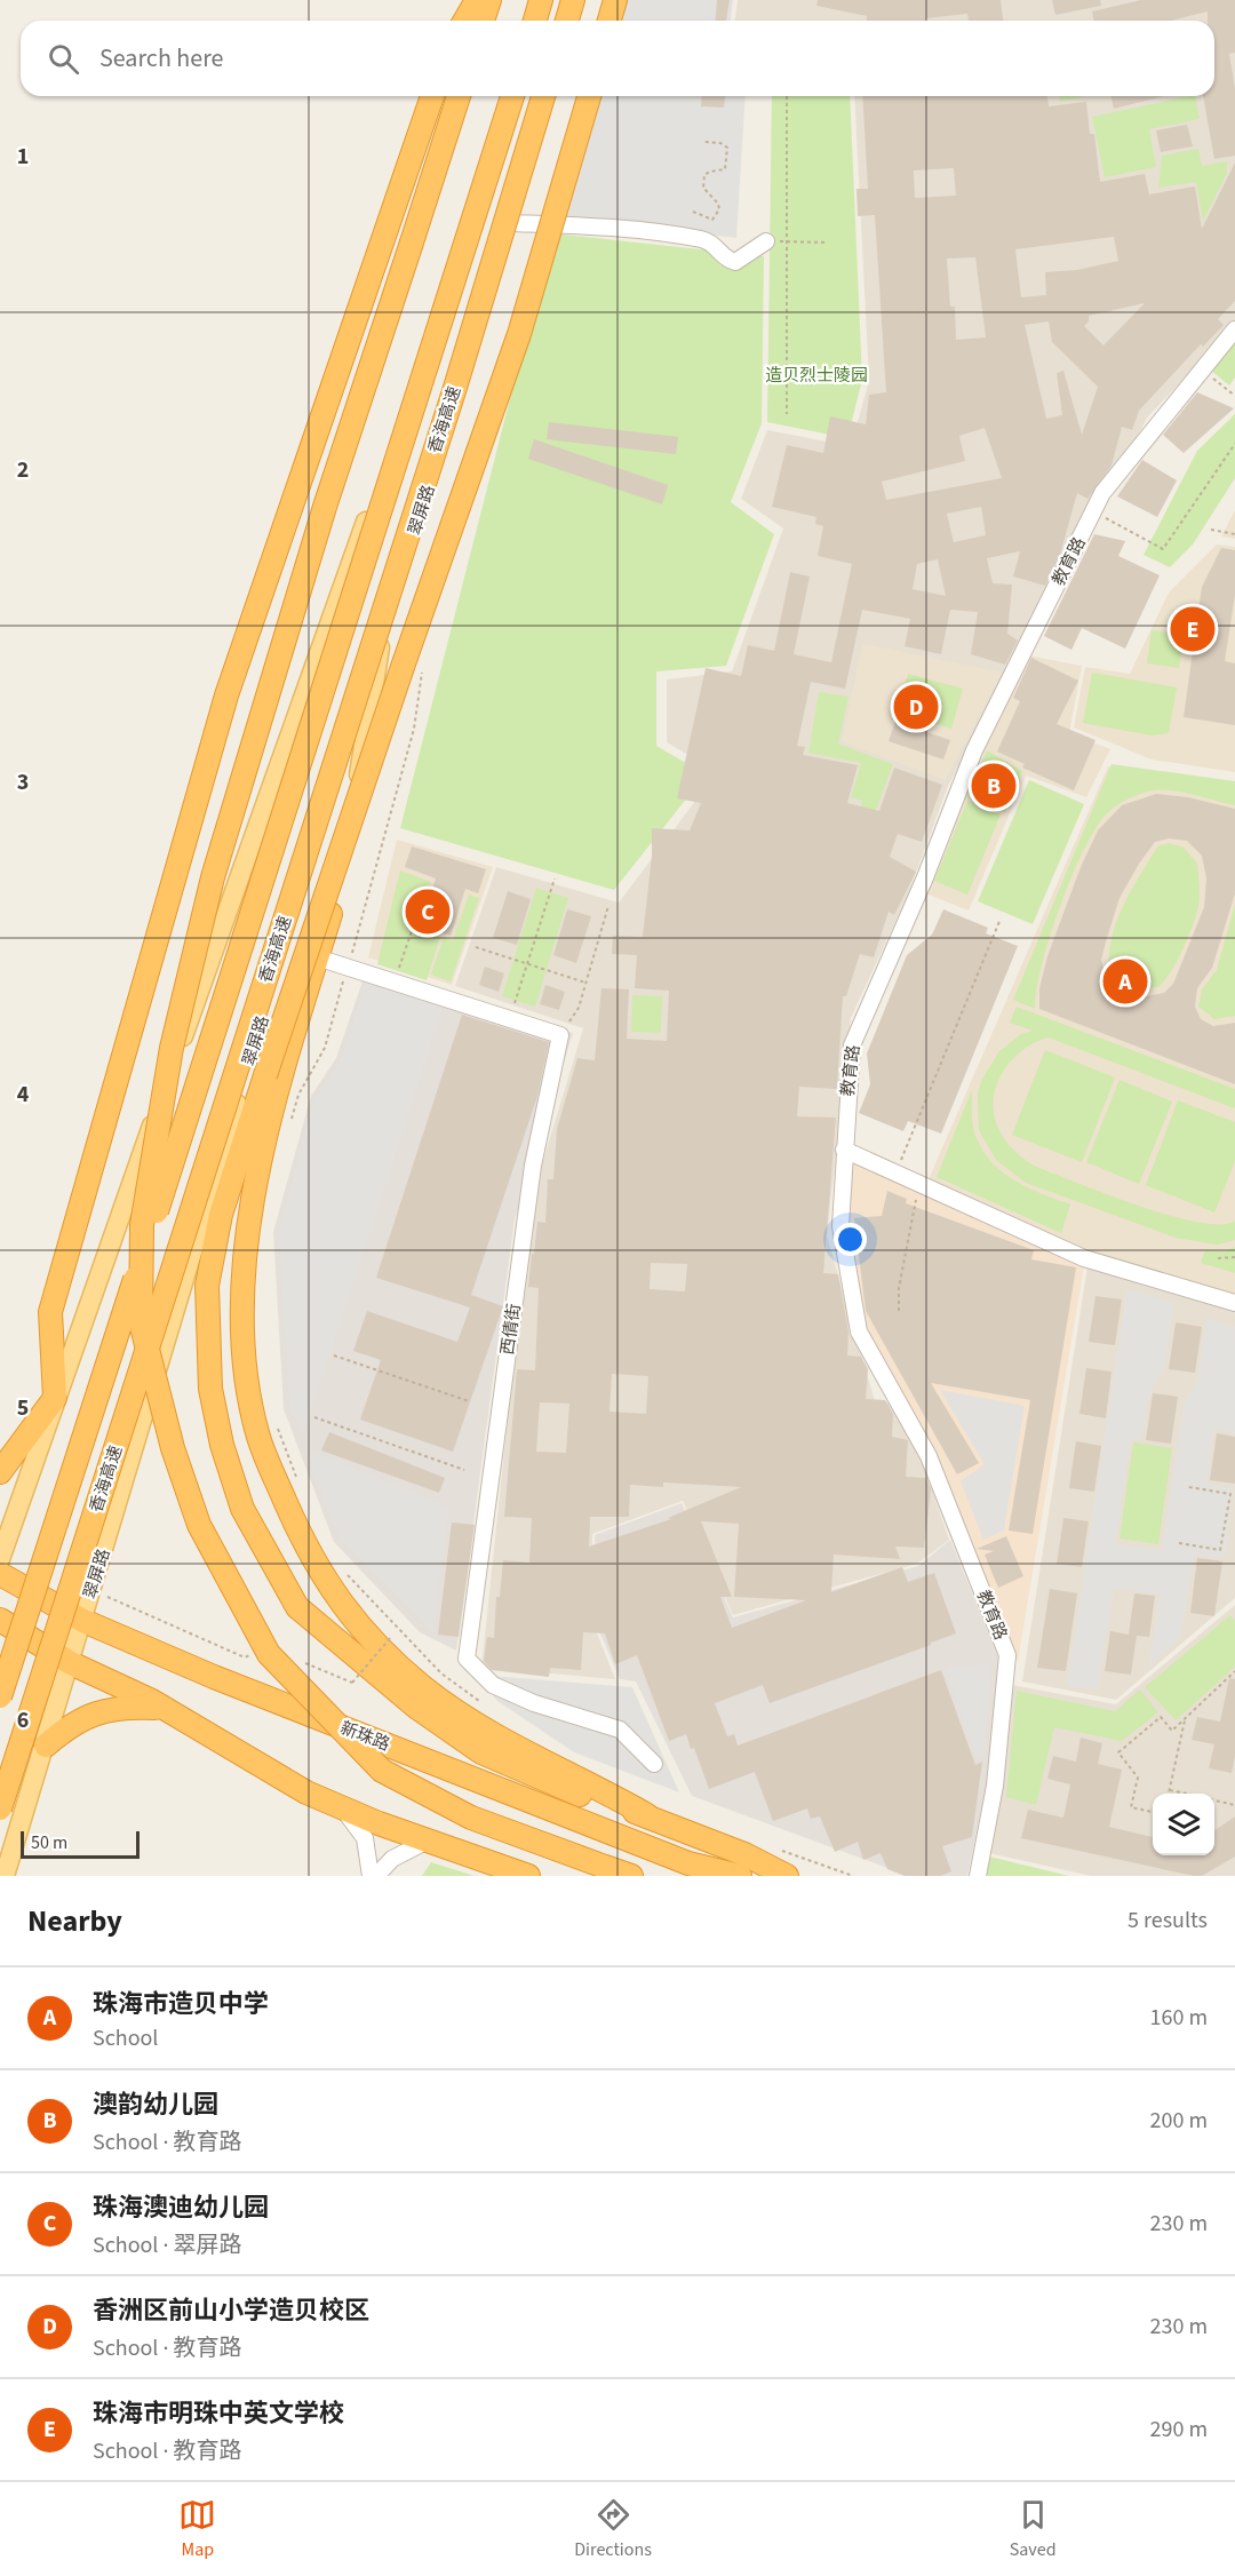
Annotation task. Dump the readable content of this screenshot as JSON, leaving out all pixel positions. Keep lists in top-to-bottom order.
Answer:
{
  "streets": {
    "highway": ["香海高速", "新珠路"],
    "main road": ["翠屏路"],
    "street": ["教育路", "西倩街"]
  },
  "crossings": [
    ["翠屏路", "新珠路"]
  ],
  "parks": ["造贝烈士陵园"],
  "scale_bar": "50 m",
  "page": {
    "search": "Search here",
    "pins": [
      "E",
      "D",
      "B",
      "C",
      "A"
    ],
    "scale": "50 m",
    "heading": ["Nearby", "5 results"],
    "list": [
      {
        "mark": "A",
        "name": "珠海市造贝中学",
        "note": "School",
        "value": "160 m"
      },
      {
        "mark": "B",
        "name": "澳韵幼儿园",
        "note": "School · 教育路",
        "value": "200 m"
      },
      {
        "mark": "C",
        "name": "珠海澳迪幼儿园",
        "note": "School · 翠屏路",
        "value": "230 m"
      },
      {
        "mark": "D",
        "name": "香洲区前山小学造贝校区",
        "note": "School · 教育路",
        "value": "230 m"
      },
      {
        "mark": "E",
        "name": "珠海市明珠中英文学校",
        "note": "School · 教育路",
        "value": "290 m"
      }
    ],
    "nav": ["Map", "Directions", "Saved"]
  },
  "grid": {
    "rows": [
      "1",
      "2",
      "3",
      "4",
      "5",
      "6"
    ]
  }
}
